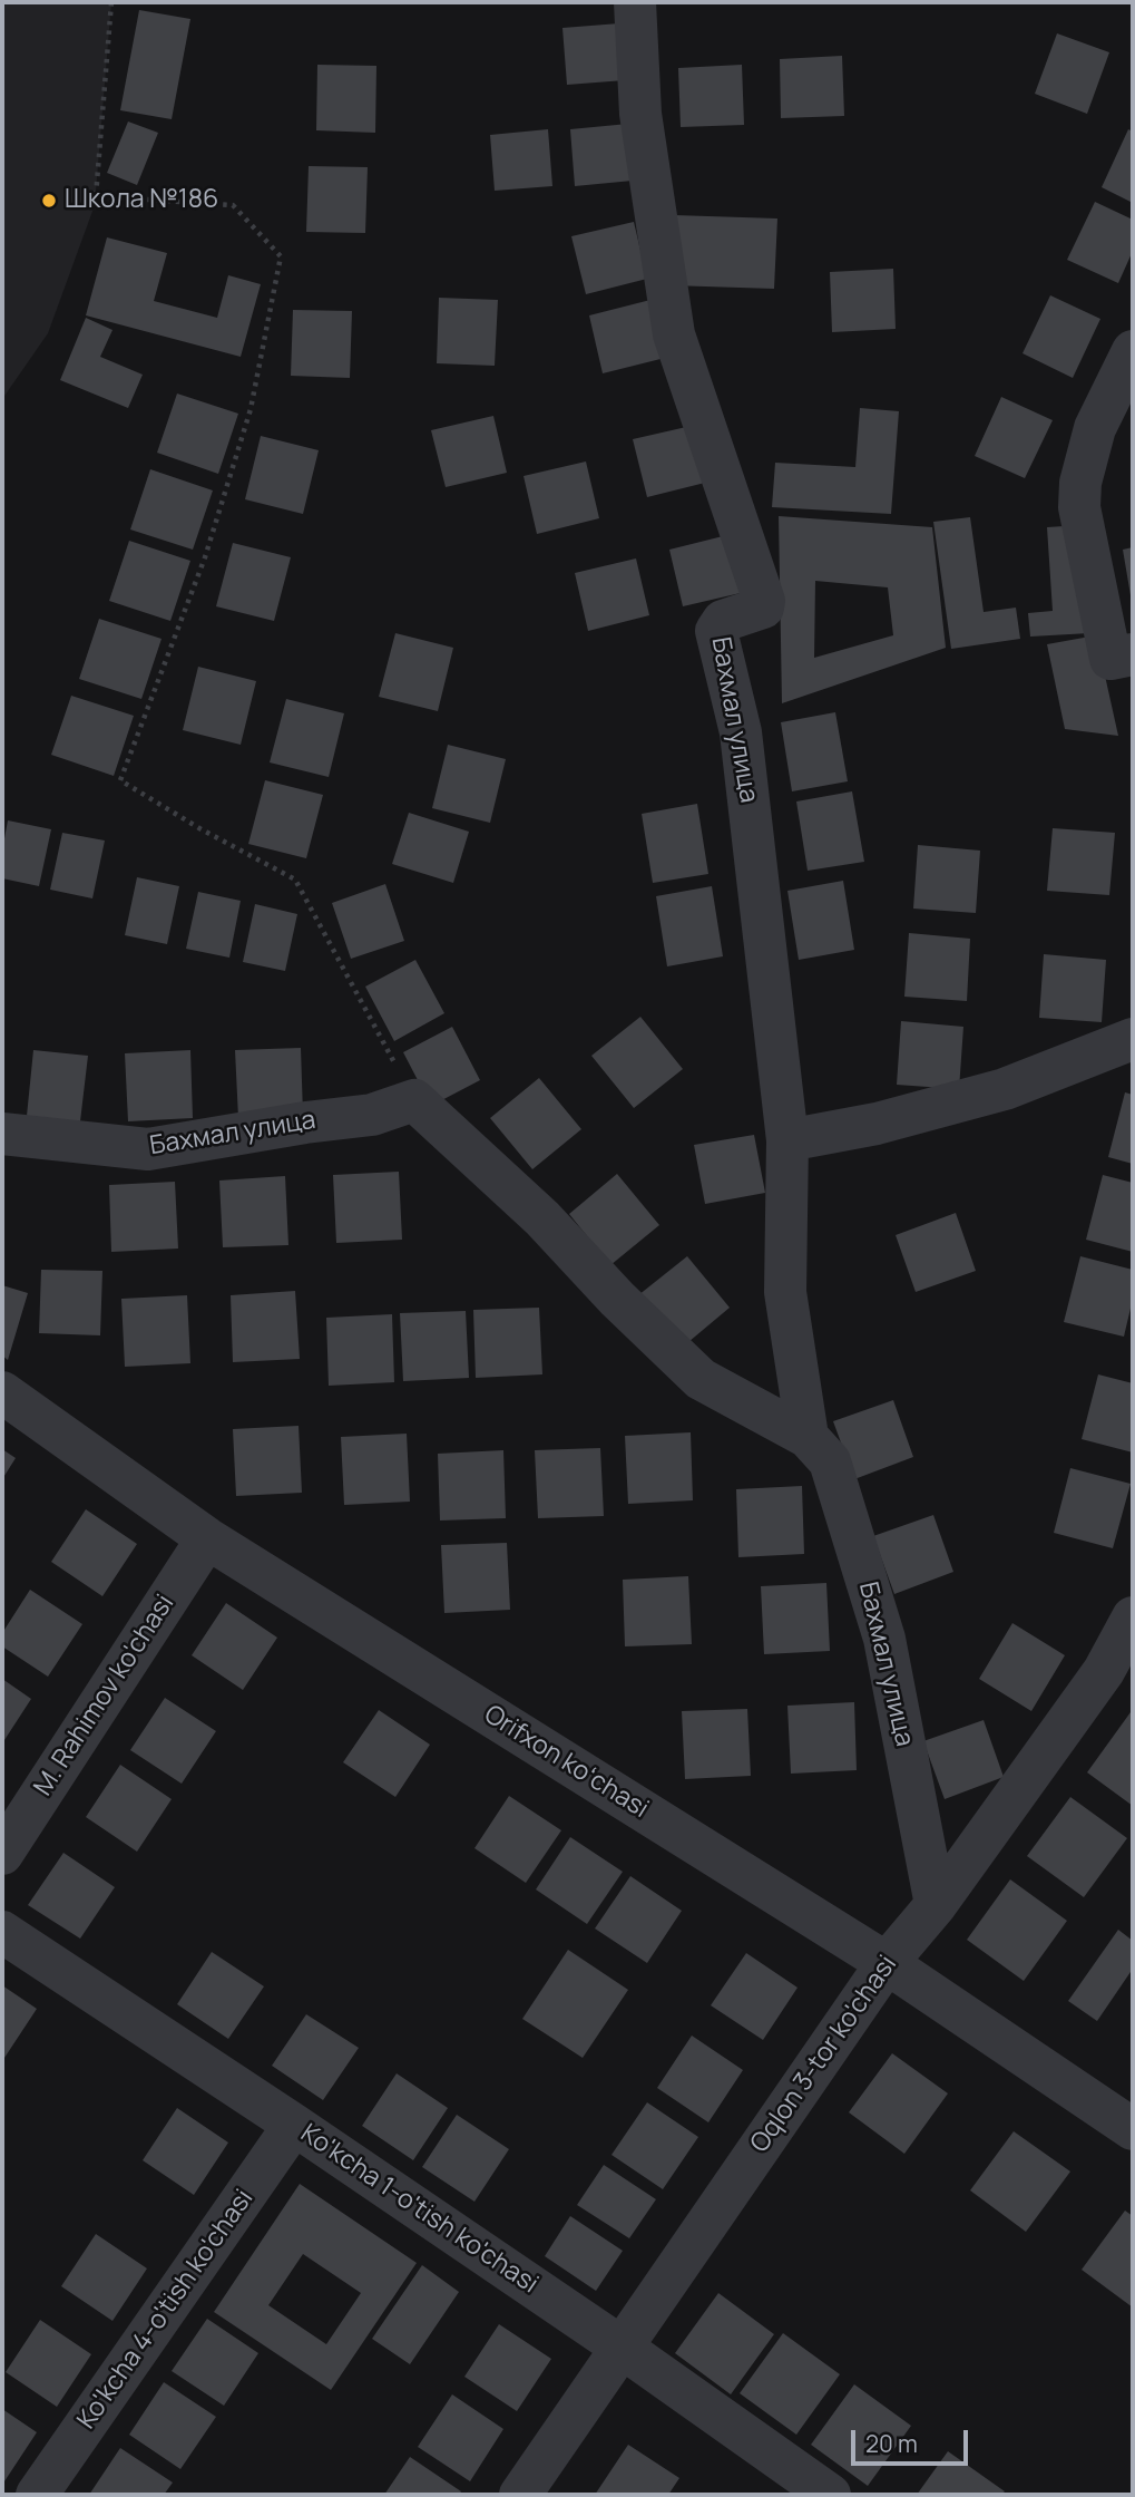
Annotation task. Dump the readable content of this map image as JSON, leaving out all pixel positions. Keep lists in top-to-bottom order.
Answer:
{
  "streets": {
    "street": [
      "Бахмал улица",
      "M. Rahimov ko'chasi",
      "Orifxon koʻchasi",
      "Oqlon 3-tor ko'chasi",
      "Ko'kcha 1-o'tish ko'chasi",
      "Ko'kcha 4-o'tish ko'chasi"
    ]
  },
  "crossings": [
    ["Бахмал улица", "Oqlon 3-tor ko'chasi"],
    ["M. Rahimov ko'chasi", "Orifxon koʻchasi"],
    ["Orifxon koʻchasi", "Oqlon 3-tor ko'chasi"],
    ["Oqlon 3-tor ko'chasi", "Ko'kcha 1-o'tish ko'chasi"],
    ["Ko'kcha 1-o'tish ko'chasi", "Ko'kcha 4-o'tish ko'chasi"]
  ],
  "places": ["Школа №186"],
  "scale_bar": "20 m"
}
